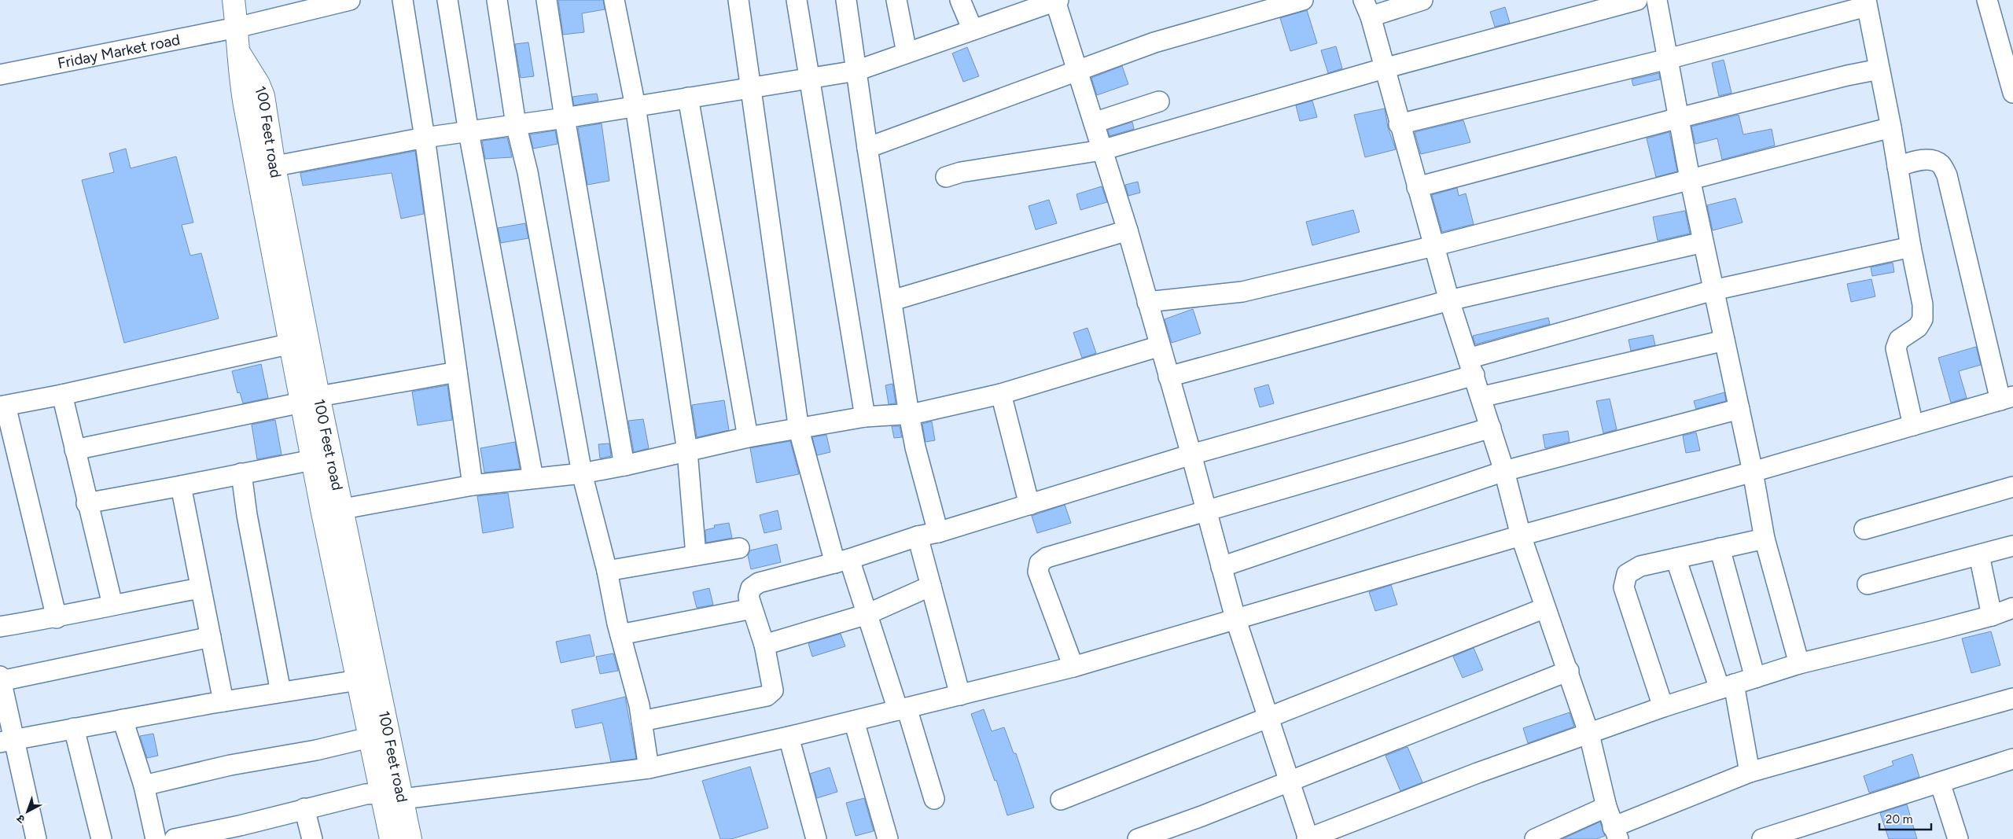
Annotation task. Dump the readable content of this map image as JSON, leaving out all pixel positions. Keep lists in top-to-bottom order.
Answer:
{
  "streets": {
    "street": ["Friday Market road", "100 Feet road"]
  },
  "crossings": [
    ["Friday Market road", "100 Feet road"]
  ],
  "scale_bar": "20 m",
  "north": "bottom left"
}
